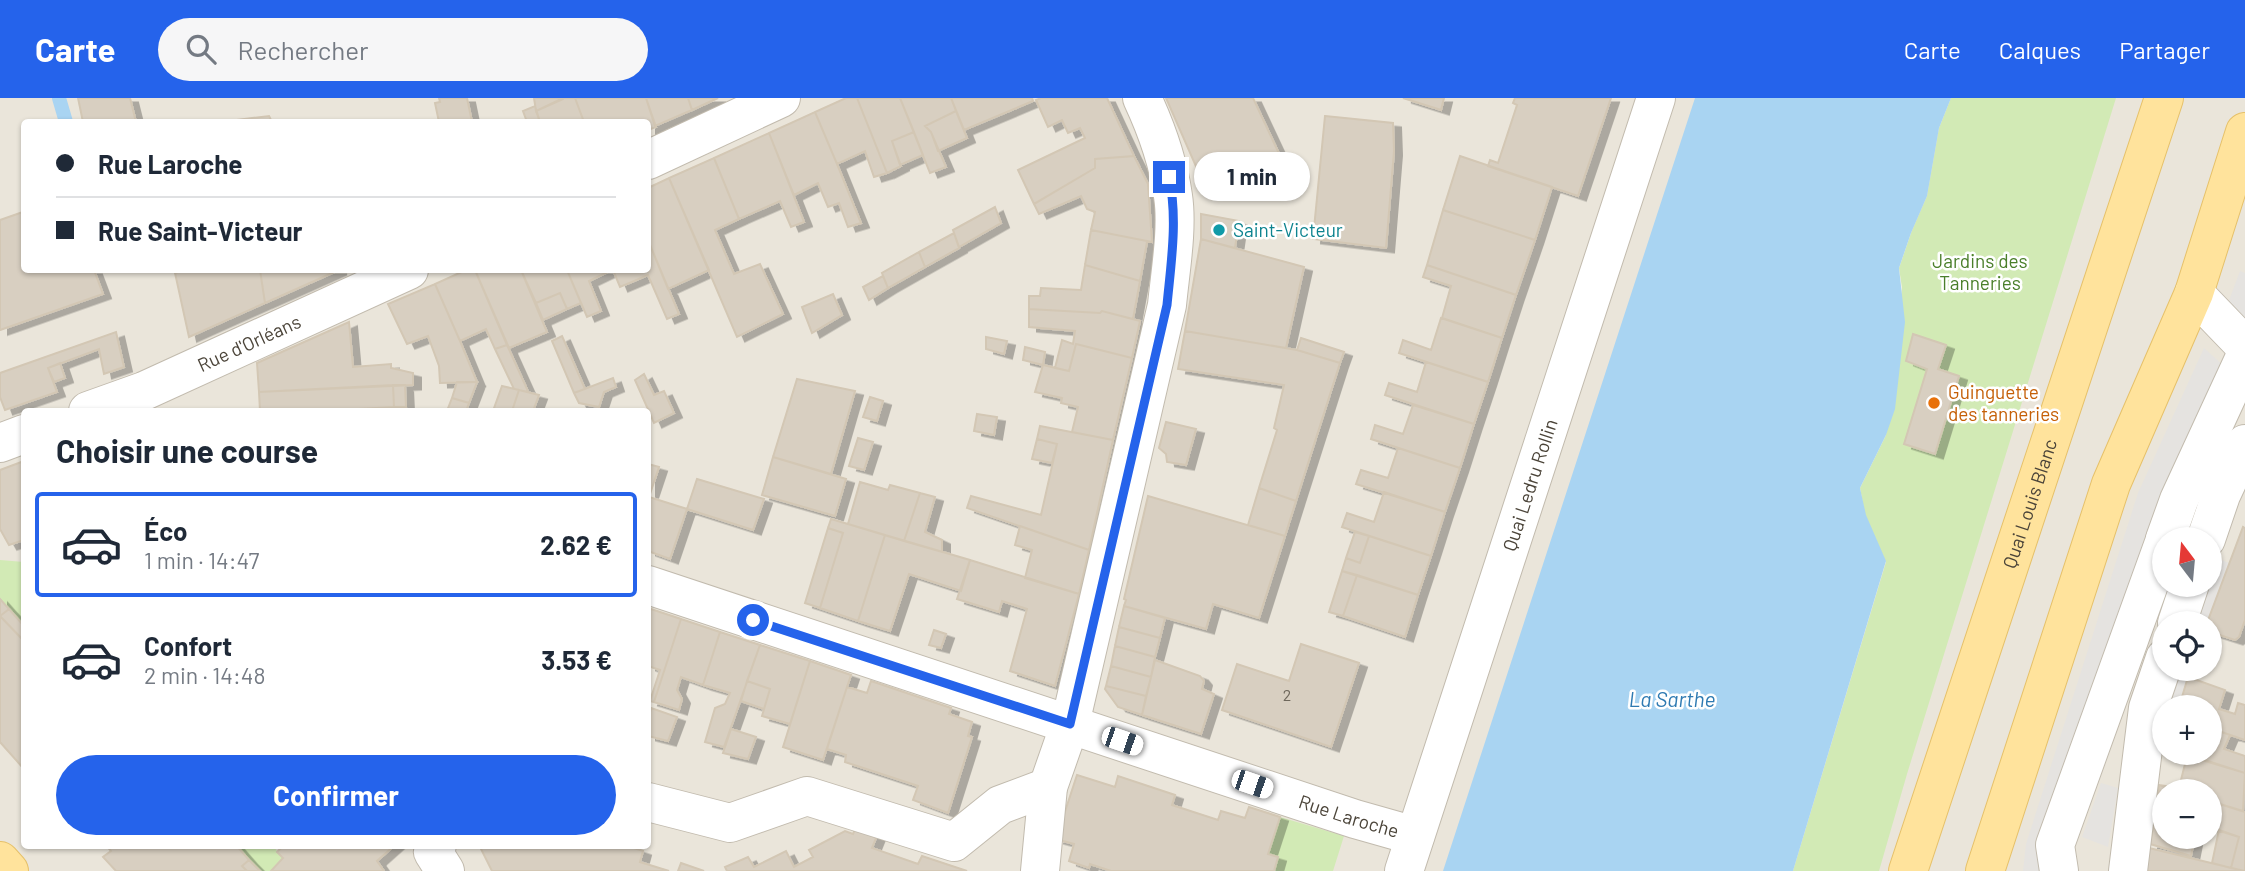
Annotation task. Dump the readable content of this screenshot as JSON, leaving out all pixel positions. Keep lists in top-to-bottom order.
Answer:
{
  "streets": {
    "main road": ["Quai Louis Blanc"],
    "street": ["Rue d'Orléans", "Quai Ledru Rollin", "Rue Laroche"]
  },
  "crossings": [
    ["Quai Ledru Rollin", "Rue Laroche"]
  ],
  "water": ["La Sarthe"],
  "parks": ["Jardins des Tanneries"],
  "places": ["Saint-Victeur", "Guinguette des tanneries"],
  "house_numbers": ["2"],
  "north": "top",
  "page": {
    "header": "Carte",
    "search": "Rechercher",
    "nav": ["Carte", "Calques", "Partager"],
    "banner": ["Rue Laroche", "Rue Saint-Victeur"],
    "bubble": "1 min",
    "heading": "Choisir une course",
    "list": [
      {
        "name": "Éco",
        "note": "1 min · 14:47",
        "value": "2.62 €"
      },
      {
        "name": "Confort",
        "note": "2 min · 14:48",
        "value": "3.53 €"
      }
    ],
    "map_buttons": ["+", "−"],
    "buttons": "Confirmer"
  }
}
